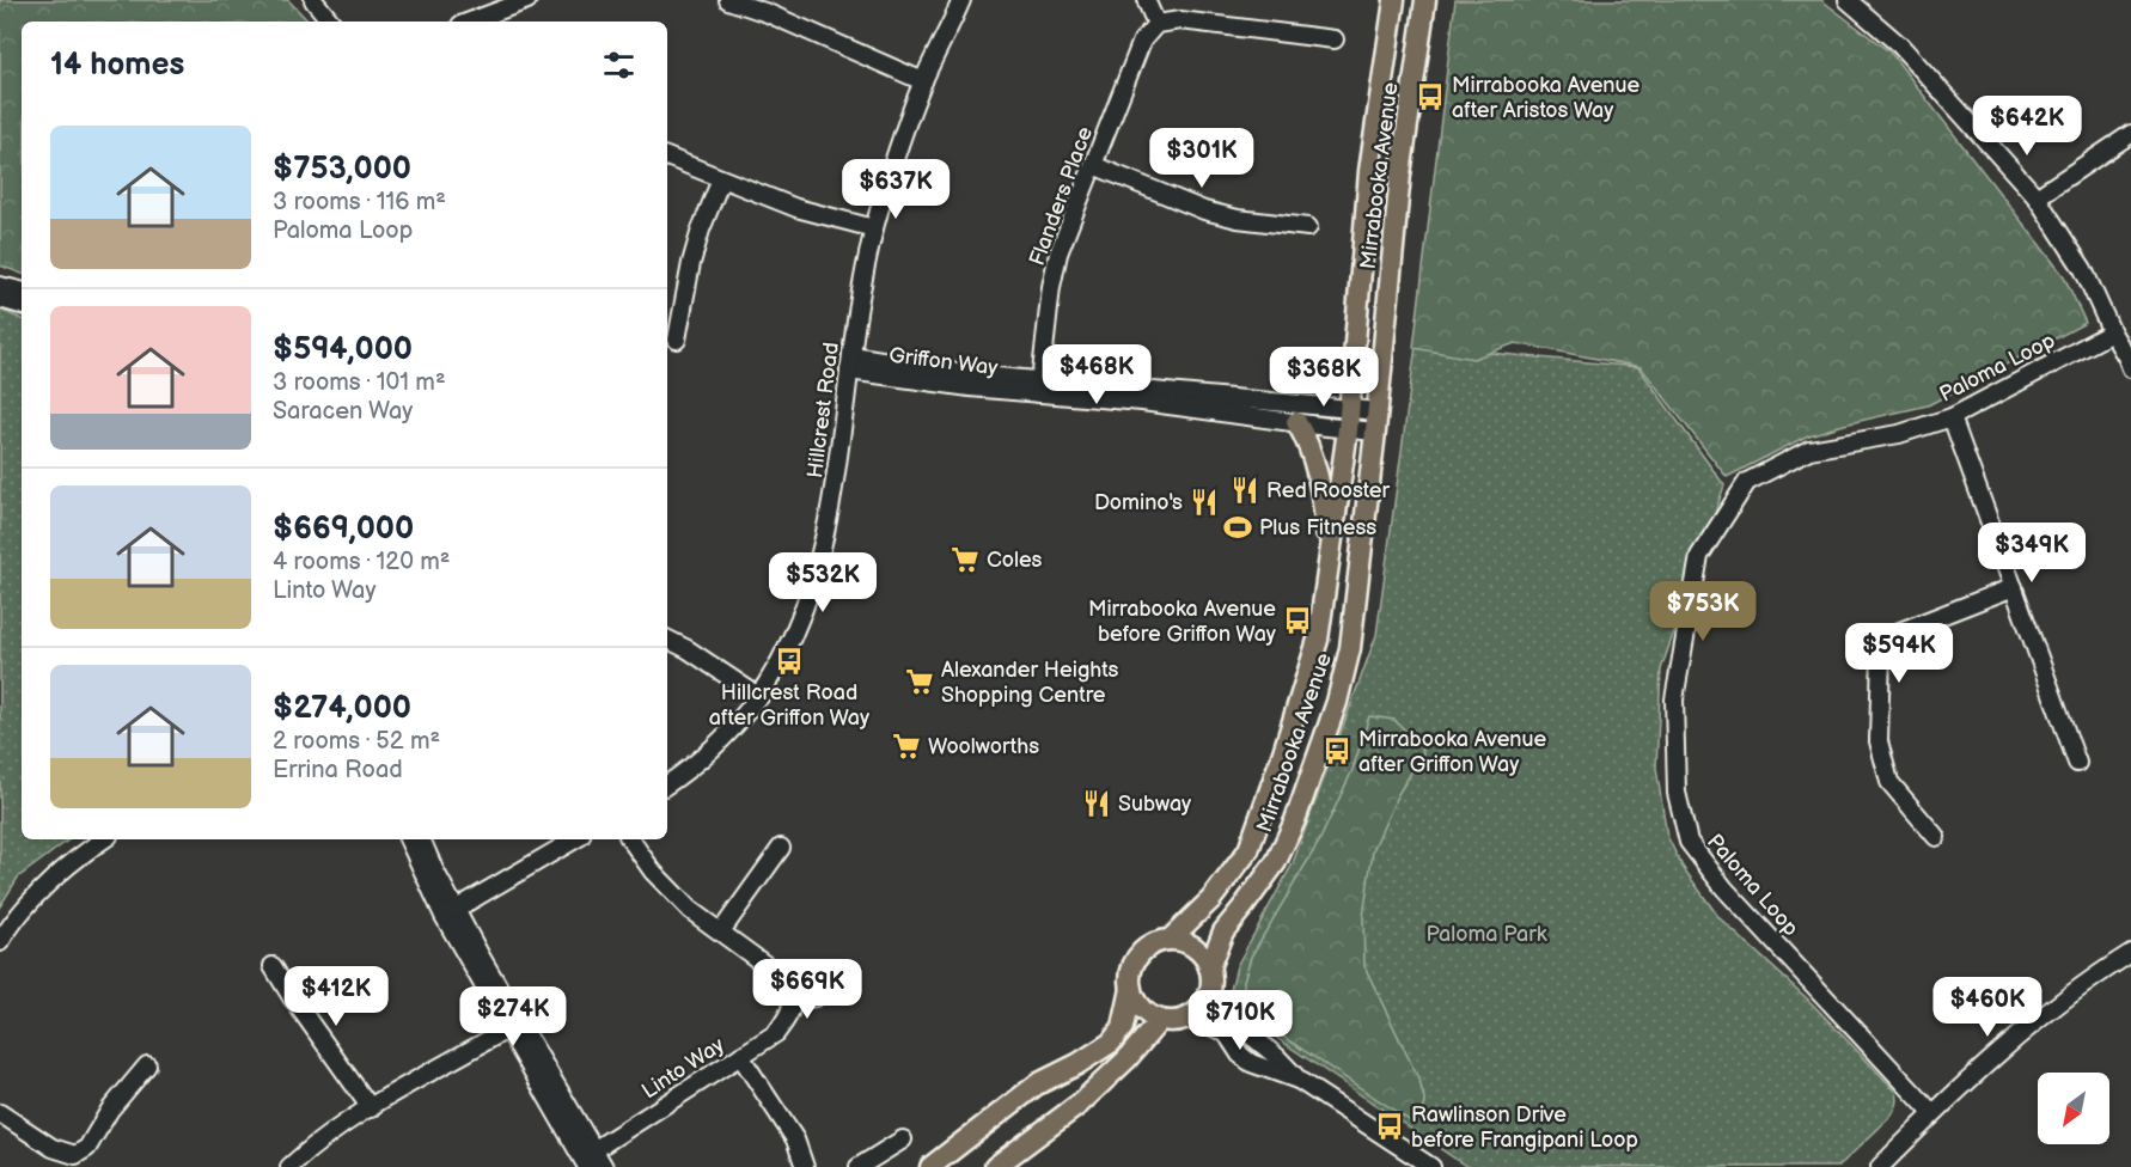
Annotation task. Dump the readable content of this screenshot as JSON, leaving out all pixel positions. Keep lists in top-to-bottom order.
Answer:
{
  "streets": {
    "main road": ["Mirrabooka Avenue"],
    "street": [
      "Flanders Place",
      "Griffon Way",
      "Paloma Loop",
      "Hillcrest Road",
      "Linto Way"
    ]
  },
  "crossings": [
    ["Mirrabooka Avenue", "Griffon Way"],
    ["Flanders Place", "Griffon Way"],
    ["Griffon Way", "Hillcrest Road"]
  ],
  "parks": ["Paloma Park"],
  "places": {
    "bus stop": [
      "Mirrabooka Avenue after Aristos Way",
      "Mirrabooka Avenue before Griffon Way",
      "Hillcrest Road after Griffon Way",
      "Mirrabooka Avenue after Griffon Way",
      "Rawlinson Drive before Frangipani Loop"
    ],
    "restaurant": ["Red Rooster", "Domino's", "Subway"],
    "sports": ["Plus Fitness"],
    "supermarket": ["Coles", "Alexander Heights Shopping Centre", "Woolworths"]
  },
  "north": "bottom left",
  "page": {
    "heading": "14 homes",
    "price": [
      "$642K",
      "$301K",
      "$637K",
      "$468K",
      "$368K",
      "$349K",
      "$532K",
      "$753K",
      "$594K",
      "$669K",
      "$412K",
      "$460K",
      "$274K",
      "$710K"
    ],
    "list": [
      {
        "name": "$753,000",
        "note": "3 rooms · 116 m² · Paloma Loop"
      },
      {
        "name": "$594,000",
        "note": "3 rooms · 101 m² · Saracen Way"
      },
      {
        "name": "$669,000",
        "note": "4 rooms · 120 m² · Linto Way"
      },
      {
        "name": "$274,000",
        "note": "2 rooms · 52 m² · Errina Road"
      }
    ]
  }
}
